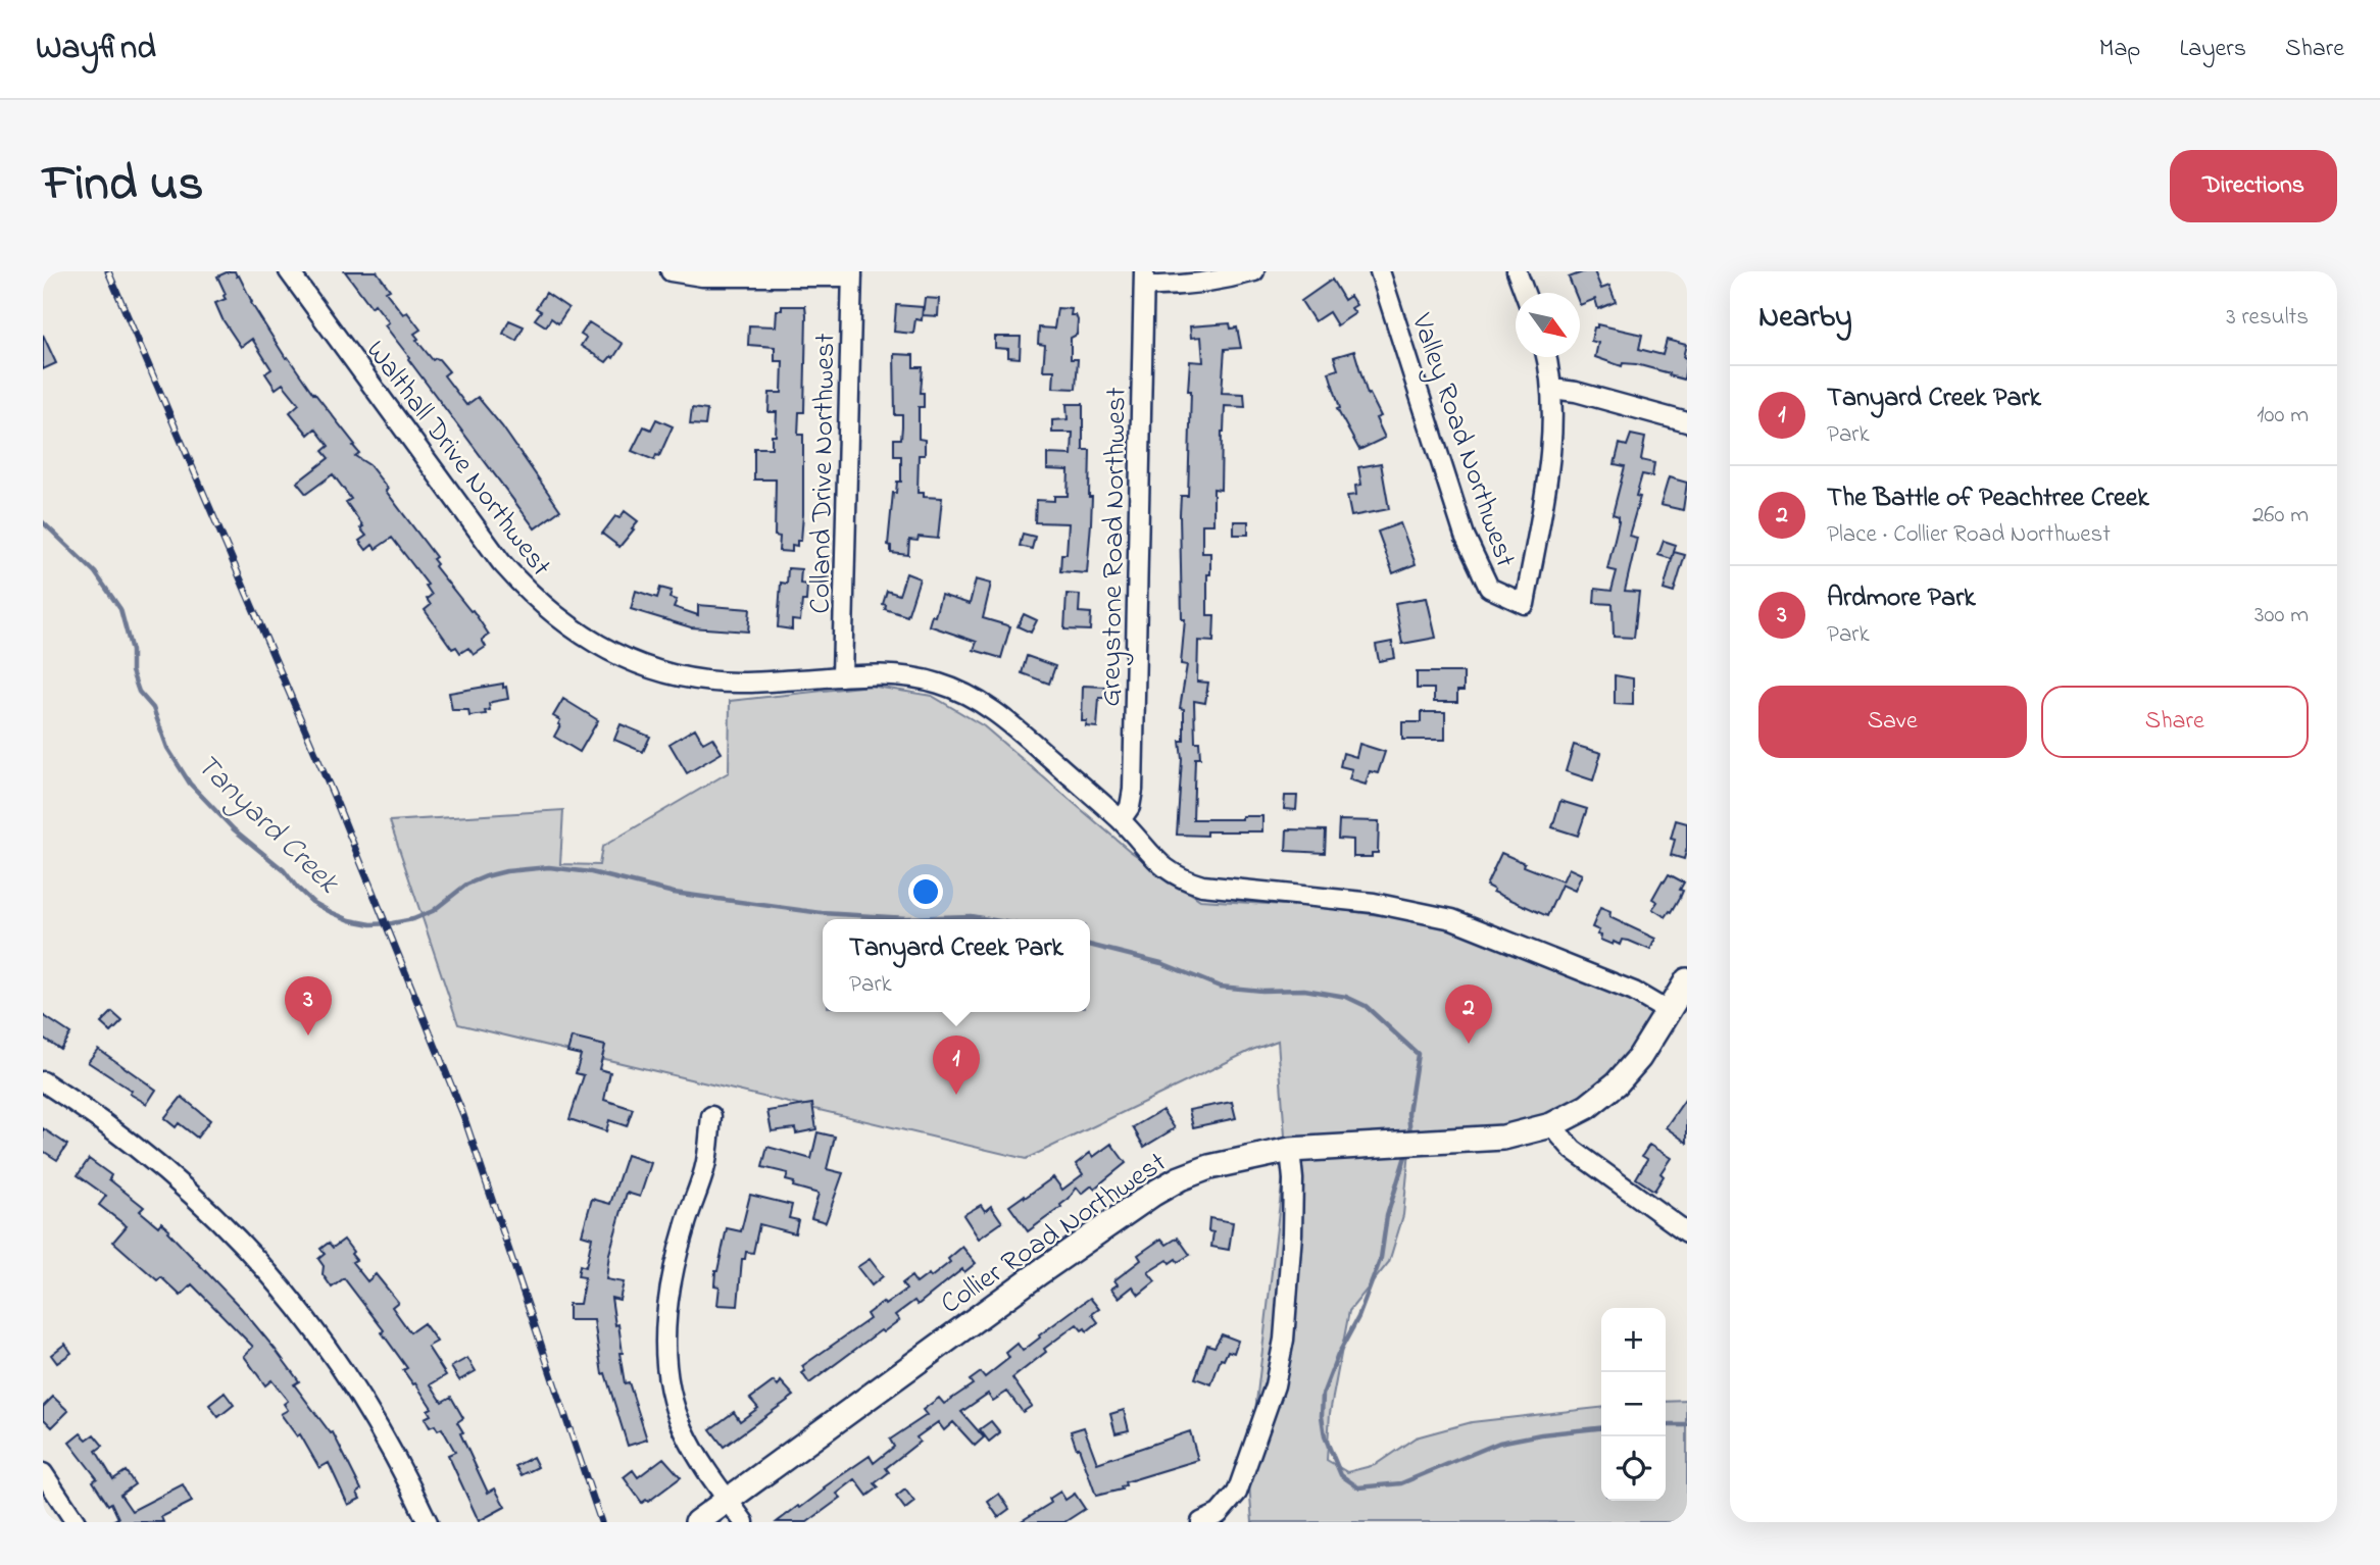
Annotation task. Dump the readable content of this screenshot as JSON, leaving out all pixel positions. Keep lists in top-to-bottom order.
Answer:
{
  "streets": {
    "street": [
      "Valley Road Northwest",
      "Walthall Drive Northwest",
      "Colland Drive Northwest",
      "Greystone Road Northwest",
      "Collier Road Northwest"
    ]
  },
  "crossings": [
    ["Walthall Drive Northwest", "Colland Drive Northwest"],
    ["Walthall Drive Northwest", "Greystone Road Northwest"],
    ["Walthall Drive Northwest", "Collier Road Northwest"]
  ],
  "water": ["Tanyard Creek"],
  "north": "bottom right",
  "page": {
    "header": "Wayfind",
    "nav": ["Map", "Layers", "Share"],
    "title": "Find us",
    "buttons": [
      "Directions",
      ["Save", "Share"]
    ],
    "heading": ["Nearby", "3 results"],
    "list": [
      {
        "mark": "1",
        "name": "Tanyard Creek Park",
        "note": "Park",
        "value": "100 m"
      },
      {
        "mark": "2",
        "name": "The Battle of Peachtree Creek",
        "note": "Place · Collier Road Northwest",
        "value": "260 m"
      },
      {
        "mark": "3",
        "name": "Ardmore Park",
        "note": "Park",
        "value": "300 m"
      }
    ],
    "popup": ["Tanyard Creek Park", "Park"],
    "pins": ["3", "2", "1"],
    "map_buttons": ["+", "−"]
  }
}
